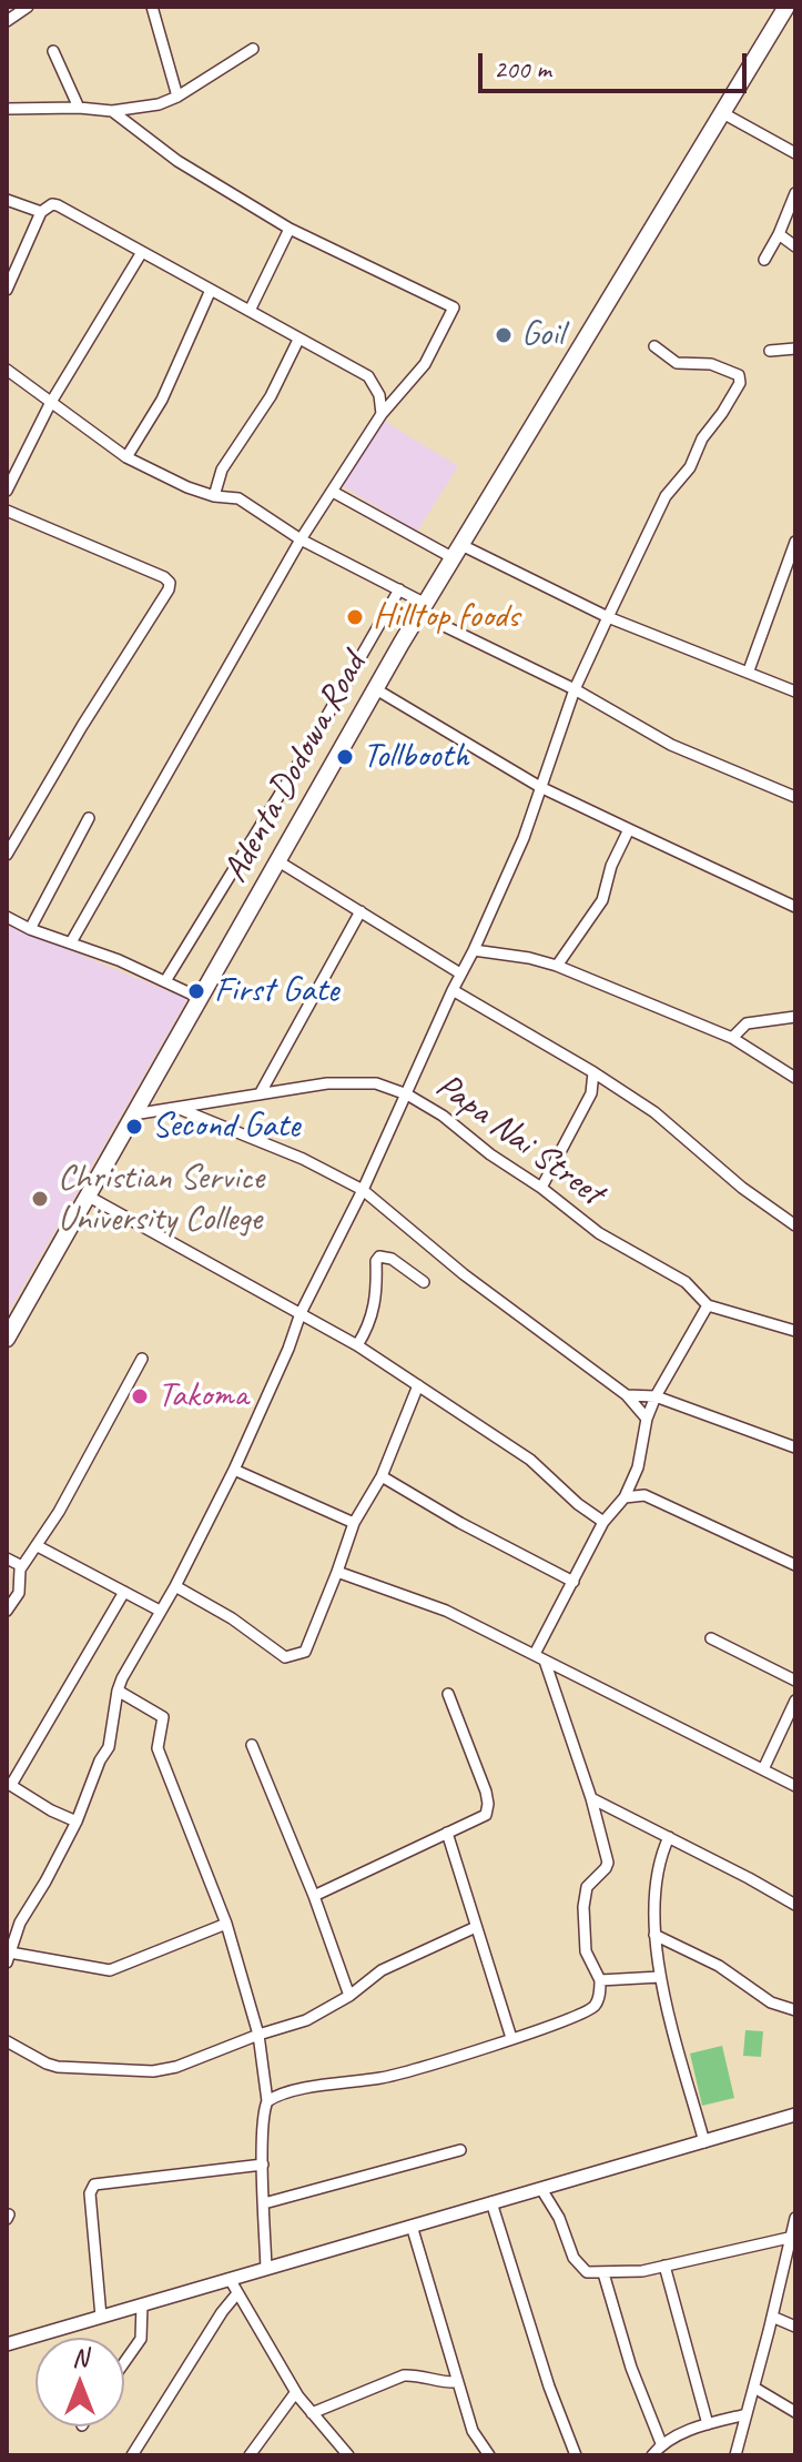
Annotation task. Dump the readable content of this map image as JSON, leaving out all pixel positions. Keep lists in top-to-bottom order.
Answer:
{
  "streets": {
    "main road": ["Adenta Dodowa Road"],
    "street": ["Papa Nai Street"]
  },
  "crossings": [
    ["Adenta Dodowa Road", "Papa Nai Street"]
  ],
  "places": [
    "Goil",
    "Hilltop foods",
    "Tollbooth",
    "First Gate",
    "Second Gate",
    "Christian Service University College",
    "Takoma"
  ],
  "scale_bar": "200 m",
  "north": "top"
}
